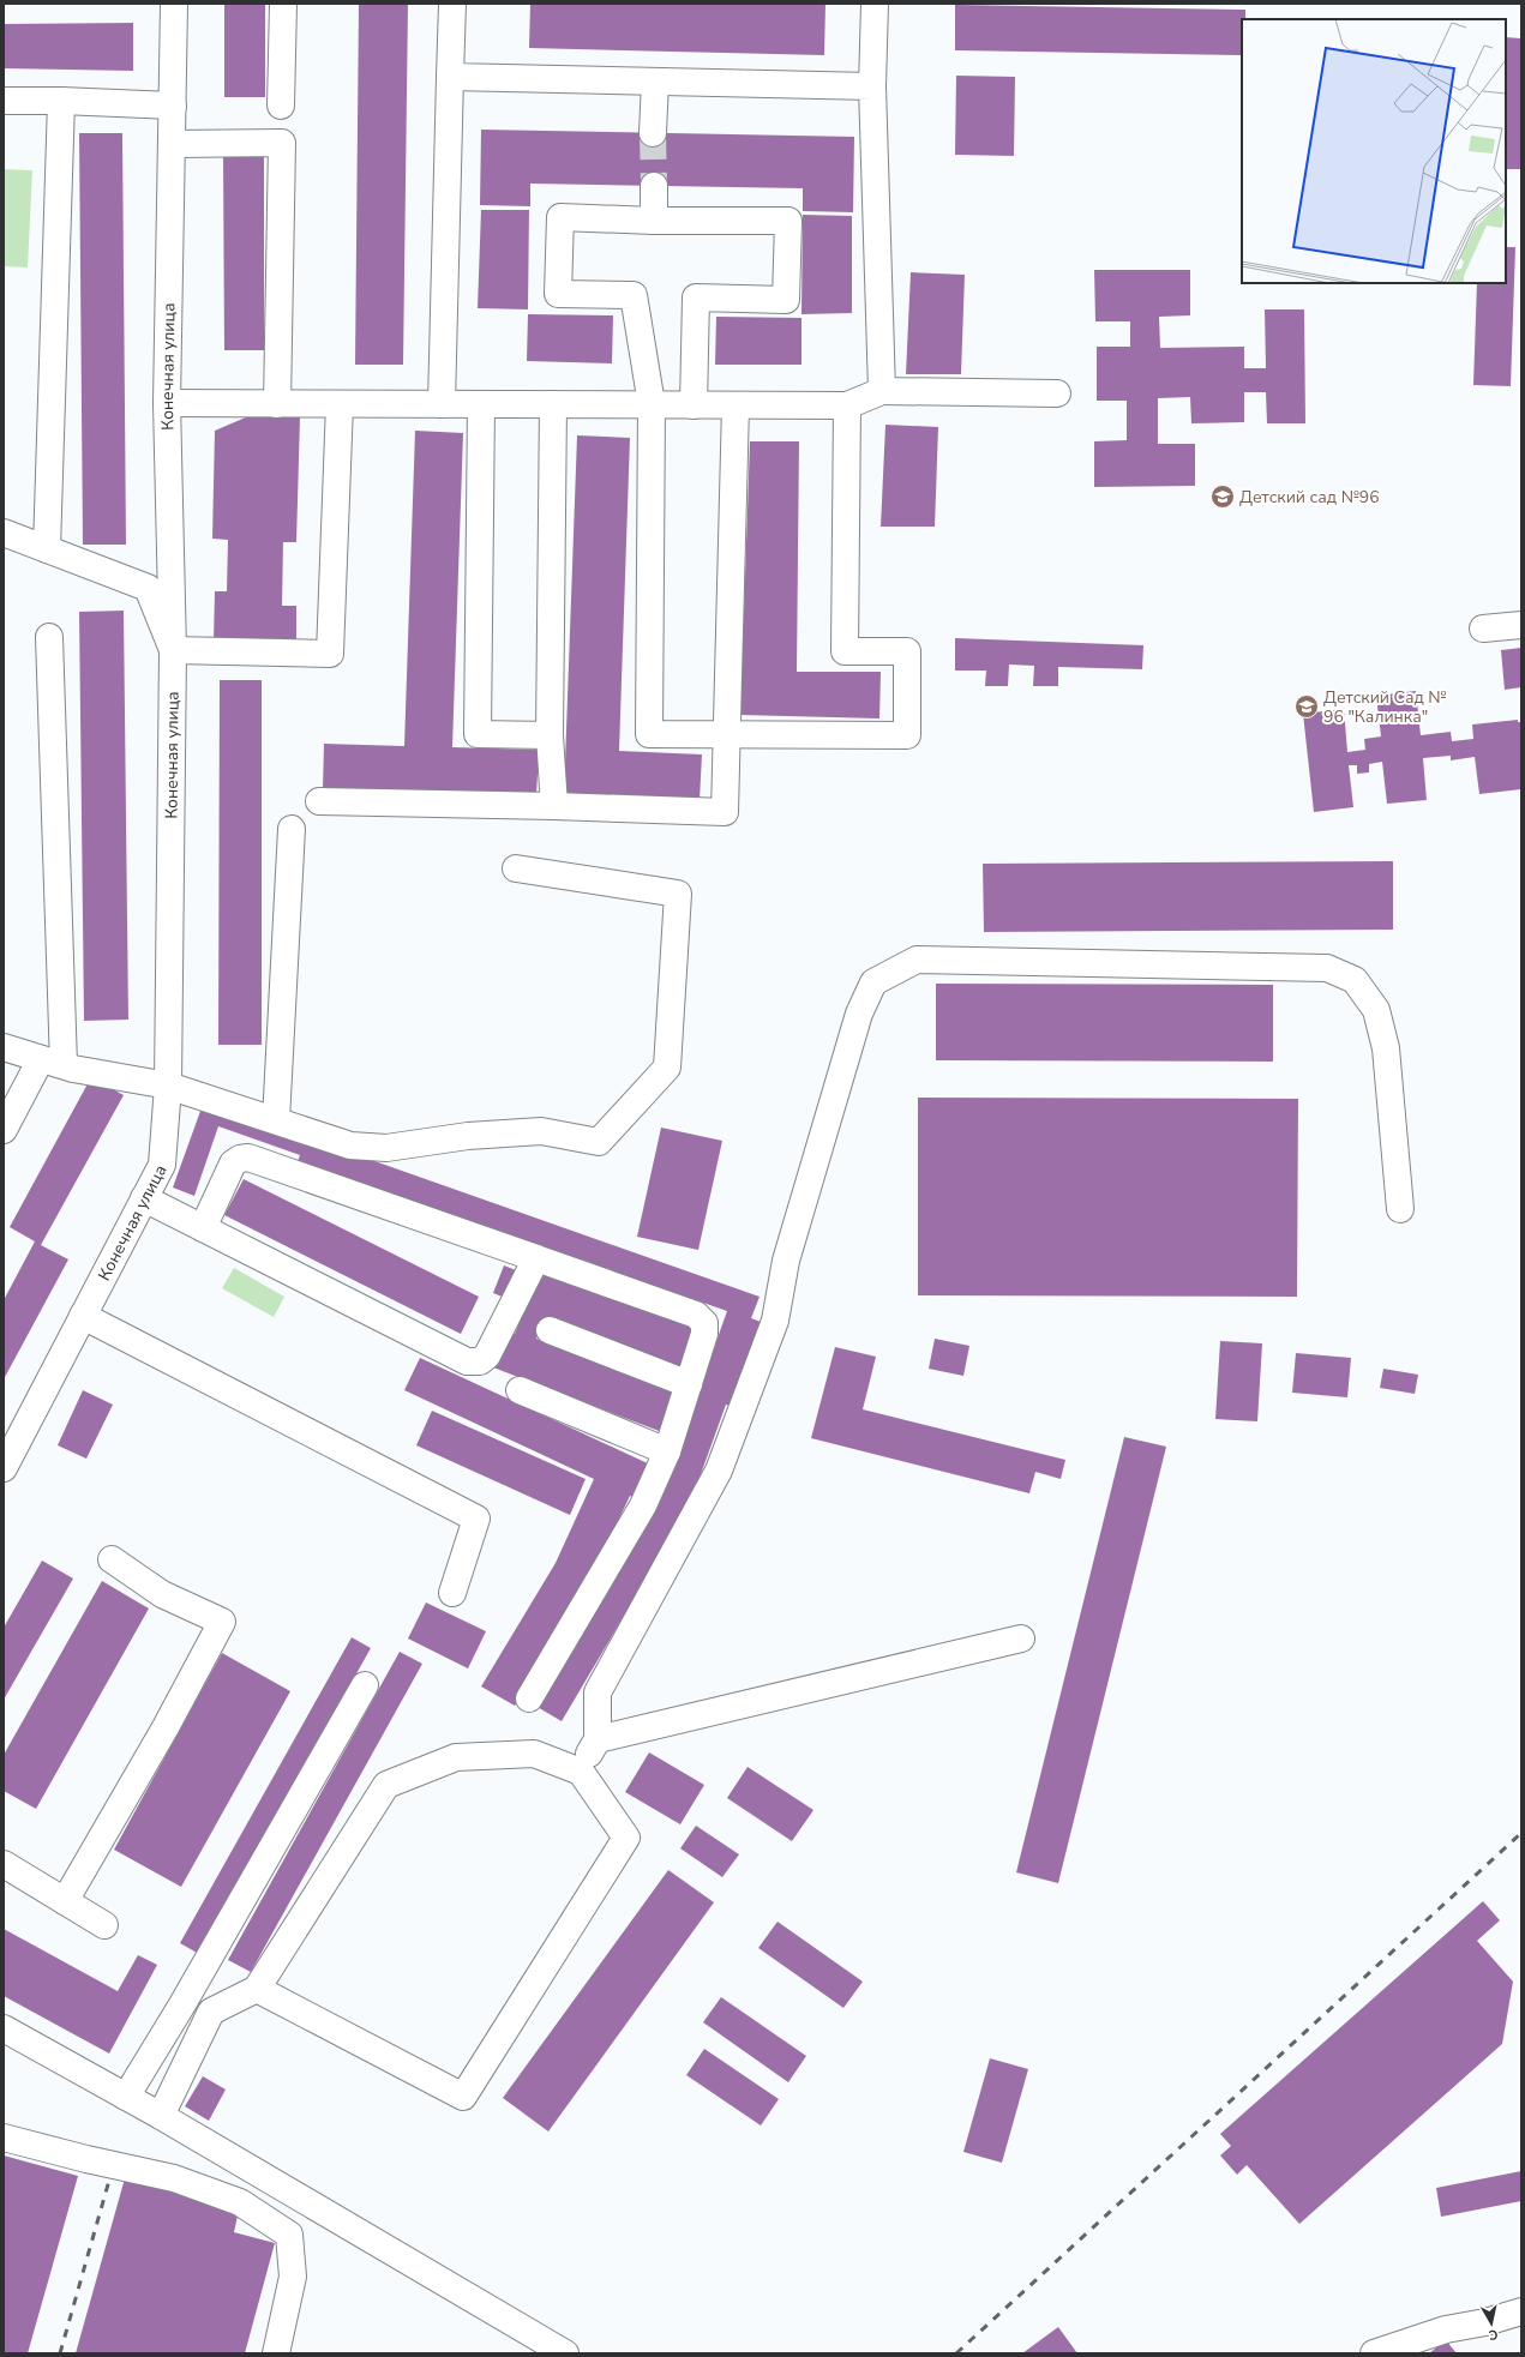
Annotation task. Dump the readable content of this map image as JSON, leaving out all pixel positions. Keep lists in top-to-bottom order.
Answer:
{
  "streets": {
    "street": ["Конечная улица"]
  },
  "places": {
    "school or university": ["Детский сад №96", "Детский Сад № 96 \"Калинка\""]
  },
  "north": "bottom"
}
